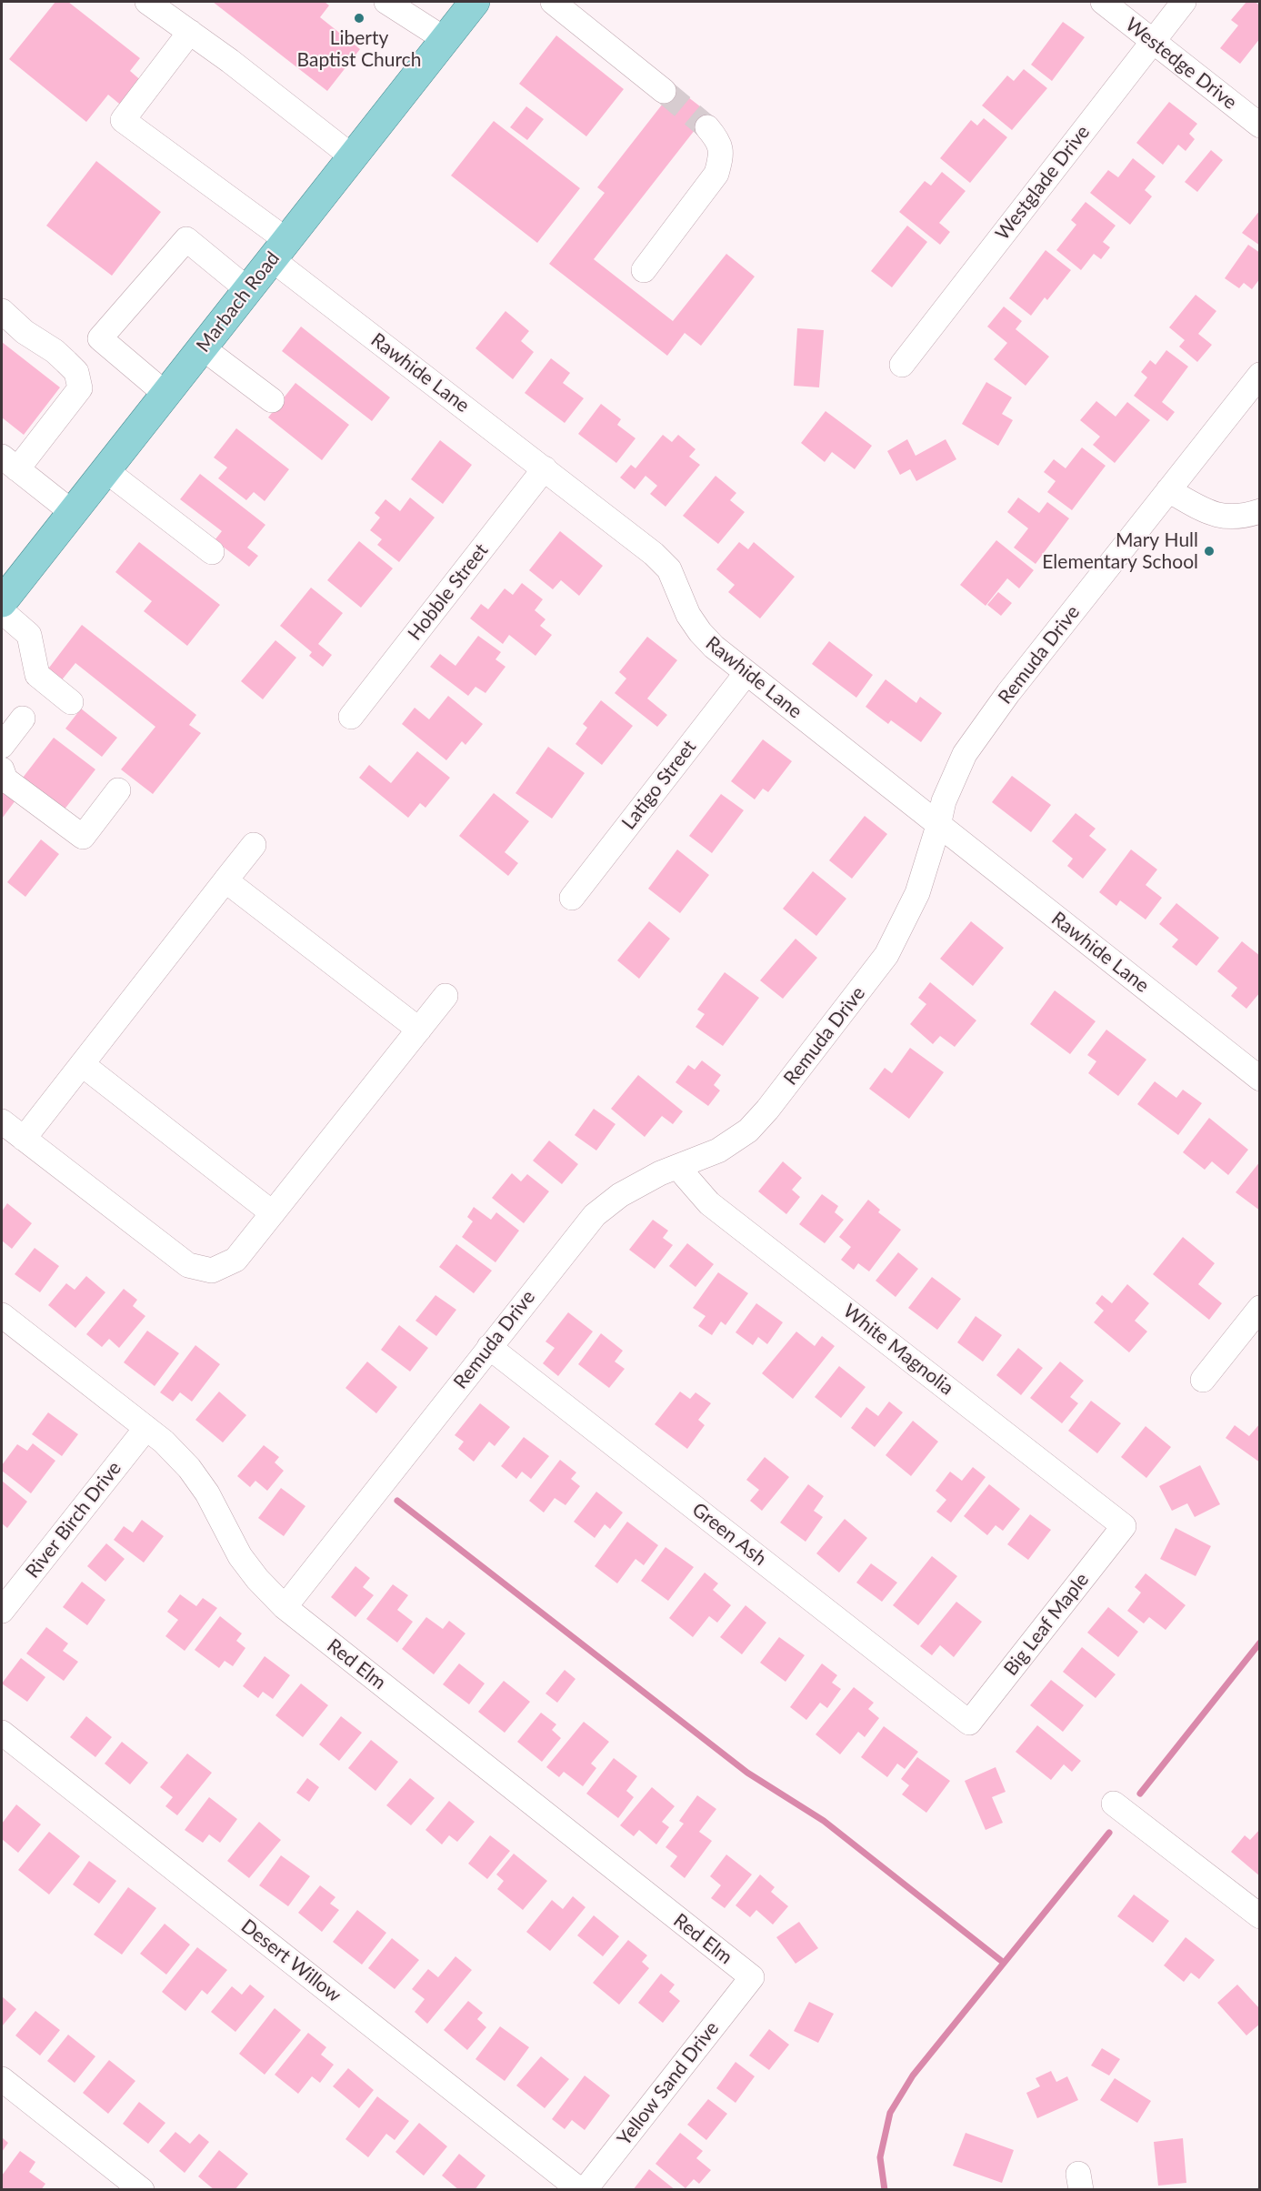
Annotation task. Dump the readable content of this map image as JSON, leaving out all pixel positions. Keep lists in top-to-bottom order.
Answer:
{
  "streets": {
    "main road": ["Marbach Road"],
    "street": [
      "Westedge Drive",
      "Westglade Drive",
      "Rawhide Lane",
      "Hobble Street",
      "Remuda Drive",
      "Latigo Street",
      "White Magnolia",
      "River Birch Drive",
      "Green Ash",
      "Big Leaf Maple",
      "Red Elm",
      "Desert Willow",
      "Yellow Sand Drive"
    ]
  },
  "crossings": [
    ["Westedge Drive", "Westglade Drive"],
    ["Marbach Road", "Rawhide Lane"],
    ["Rawhide Lane", "Hobble Street"],
    ["Rawhide Lane", "Remuda Drive"],
    ["Rawhide Lane", "Latigo Street"],
    ["Remuda Drive", "White Magnolia"],
    ["Remuda Drive", "Green Ash"],
    ["Remuda Drive", "Red Elm"],
    ["White Magnolia", "Big Leaf Maple"],
    ["River Birch Drive", "Red Elm"],
    ["Green Ash", "Big Leaf Maple"],
    ["Red Elm", "Yellow Sand Drive"]
  ],
  "places": ["Liberty Baptist Church", "Mary Hull Elementary School"]
}
